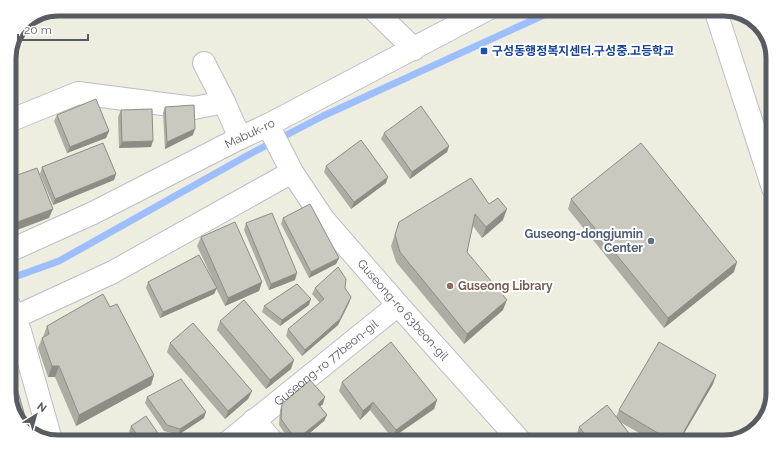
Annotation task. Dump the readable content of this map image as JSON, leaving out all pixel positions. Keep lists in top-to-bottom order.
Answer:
{
  "streets": {
    "street": ["Mabuk-ro", "Guseong-ro 63beon-gil", "Guseong-ro 77beon-gil"]
  },
  "crossings": [
    ["Mabuk-ro", "Guseong-ro 63beon-gil"],
    ["Guseong-ro 63beon-gil", "Guseong-ro 77beon-gil"]
  ],
  "places": {
    "transit": ["구성동행정복지센터.구성중.고등학교"],
    "other": ["Guseong-dongjumin Center", "Guseong Library"]
  },
  "scale_bar": "20 m",
  "north": "top right"
}
